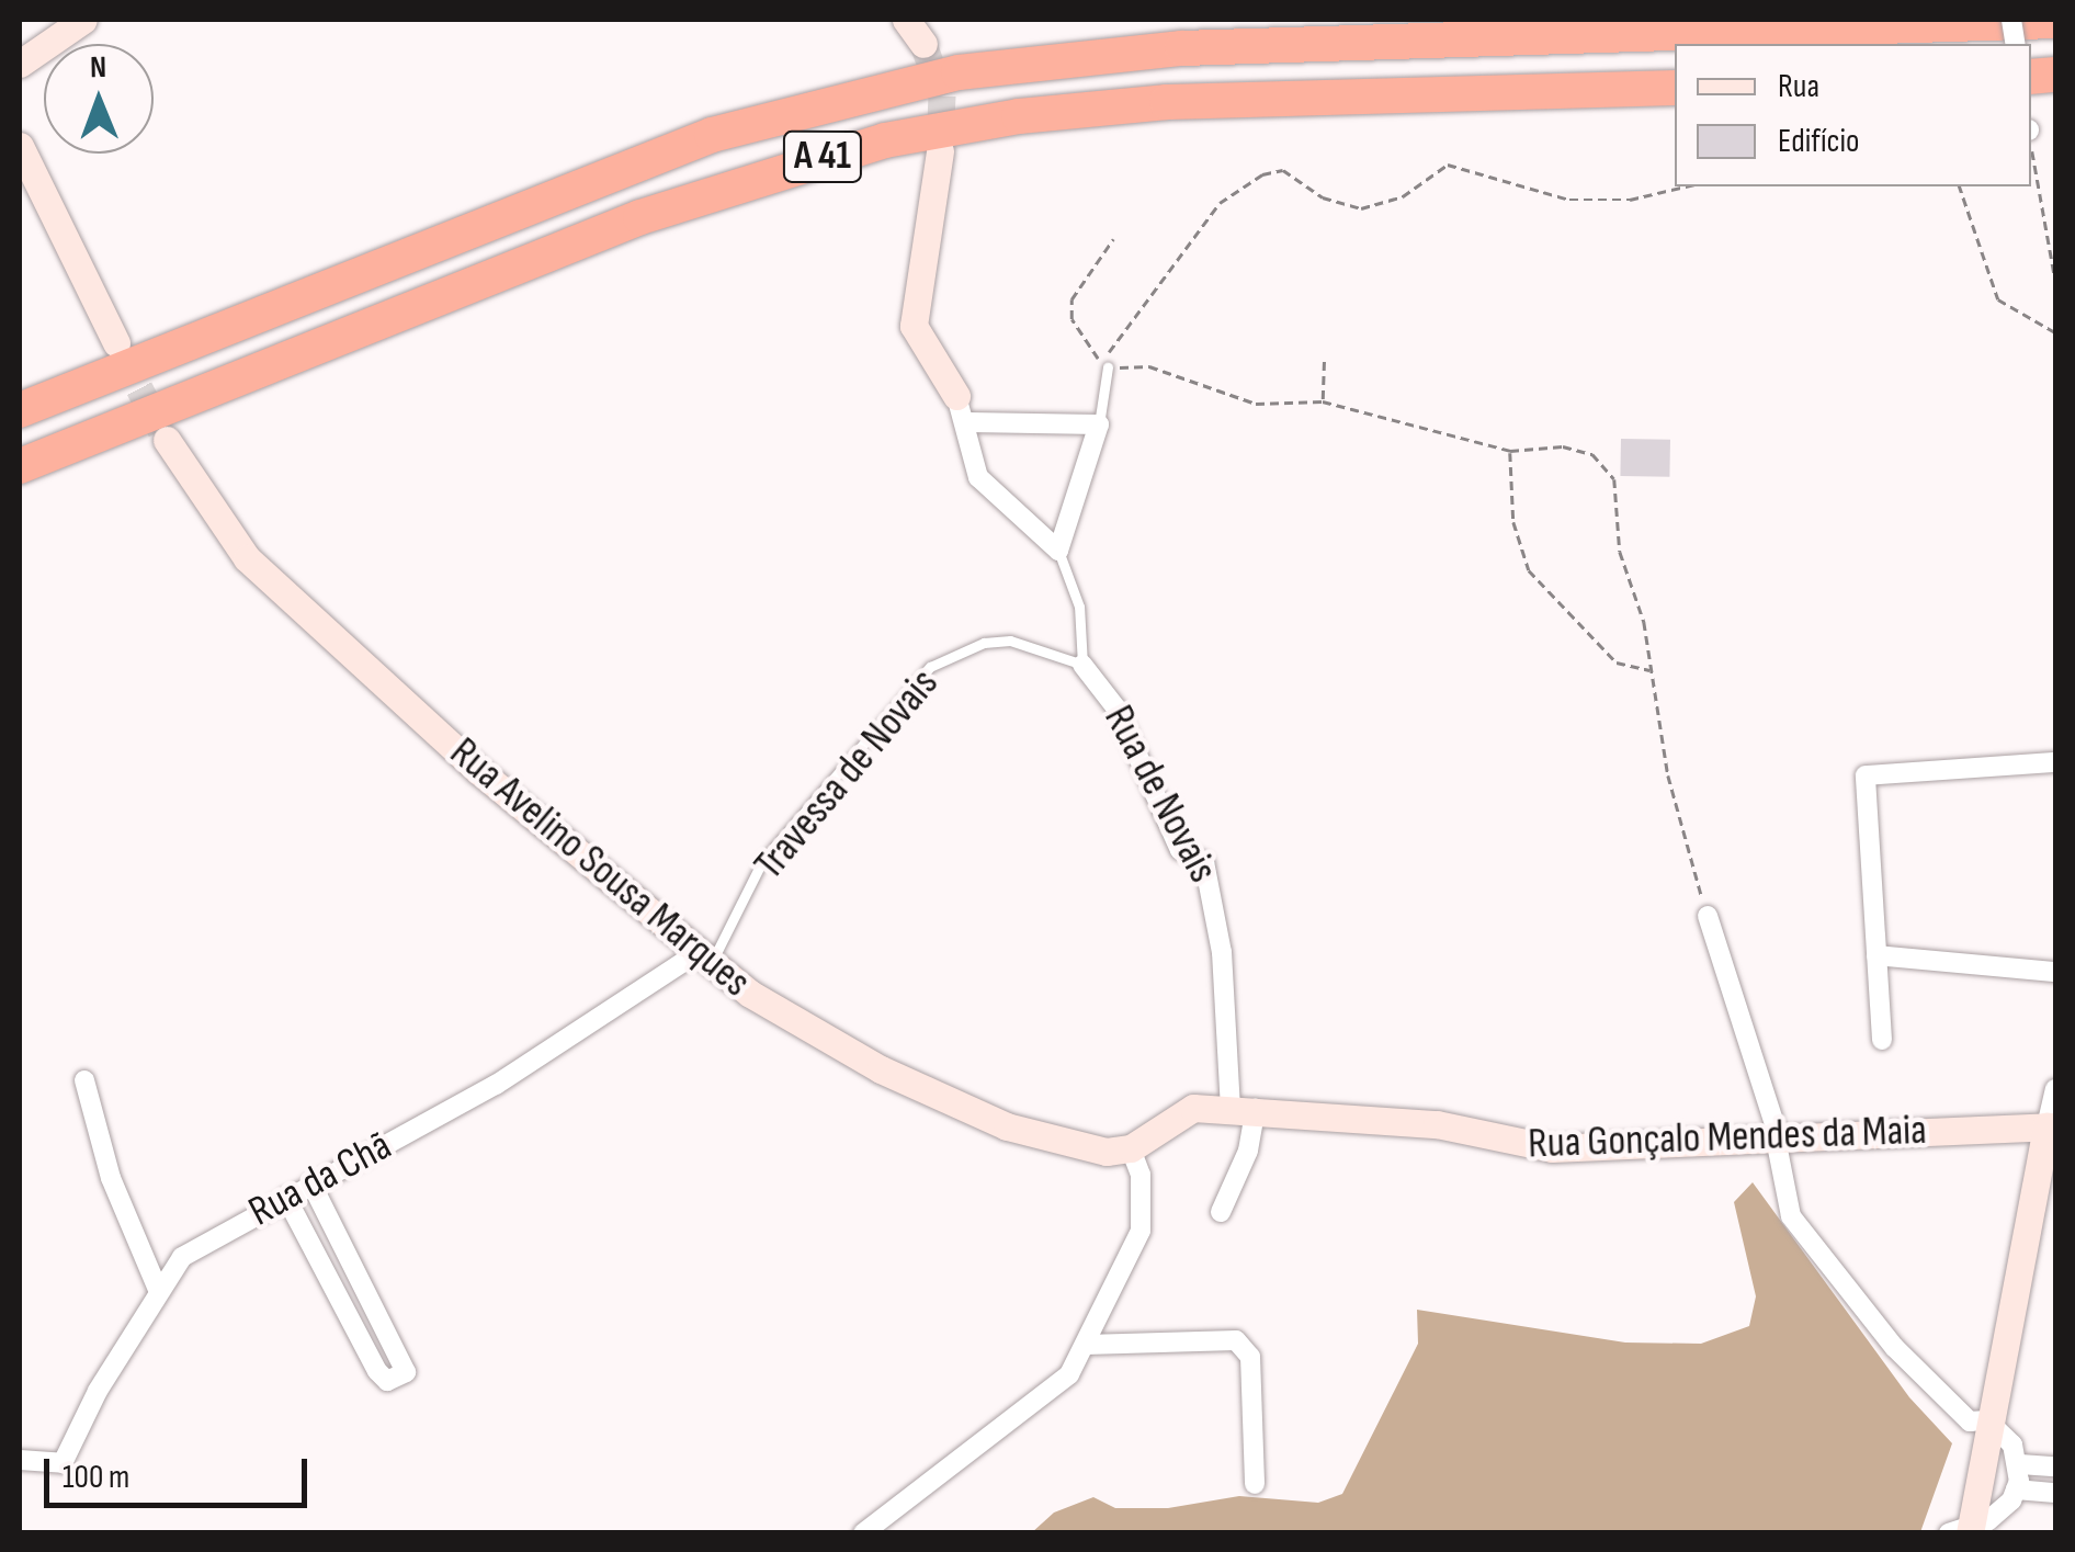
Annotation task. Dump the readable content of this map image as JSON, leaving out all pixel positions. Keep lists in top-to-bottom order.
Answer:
{
  "streets": {
    "highway": ["A 41"],
    "street": [
      "Rua de Novais",
      "Rua Avelino Sousa Marques",
      "Rua Gonçalo Mendes da Maia",
      "Rua da Chã"
    ],
    "lane": ["Travessa de Novais"]
  },
  "crossings": [
    ["Travessa de Novais", "Rua de Novais"],
    ["Travessa de Novais", "Rua Avelino Sousa Marques"],
    ["Travessa de Novais", "Rua da Chã"],
    ["Rua de Novais", "Rua Gonçalo Mendes da Maia"],
    ["Rua Avelino Sousa Marques", "Rua Gonçalo Mendes da Maia"],
    ["Rua Avelino Sousa Marques", "Rua da Chã"]
  ],
  "legend": ["Rua", "Edifício"],
  "scale_bar": "100 m",
  "north": "top"
}
